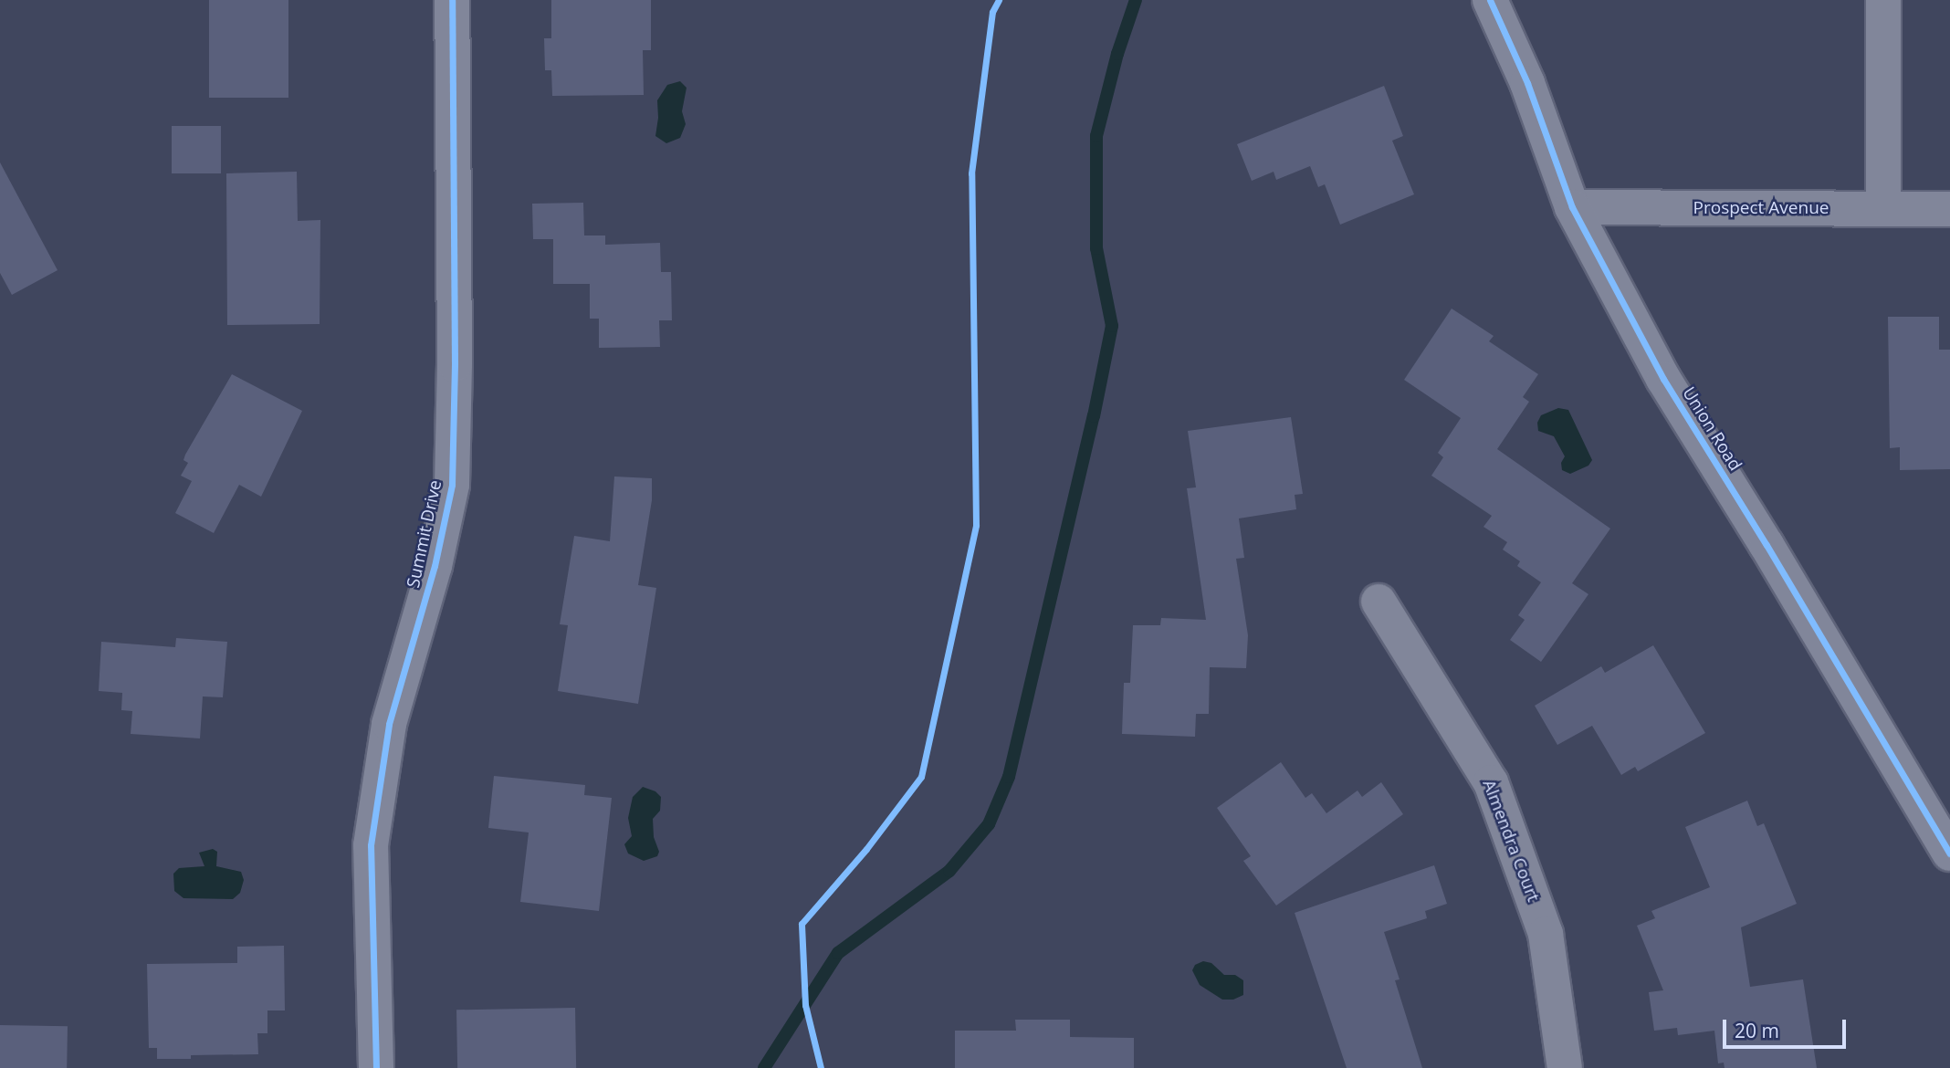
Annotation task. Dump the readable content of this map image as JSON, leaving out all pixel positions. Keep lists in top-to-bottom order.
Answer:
{
  "streets": {
    "street": [
      "Prospect Avenue",
      "Union Road",
      "Summit Drive",
      "Almendra Court"
    ]
  },
  "crossings": [
    ["Prospect Avenue", "Union Road"]
  ],
  "scale_bar": "20 m"
}
